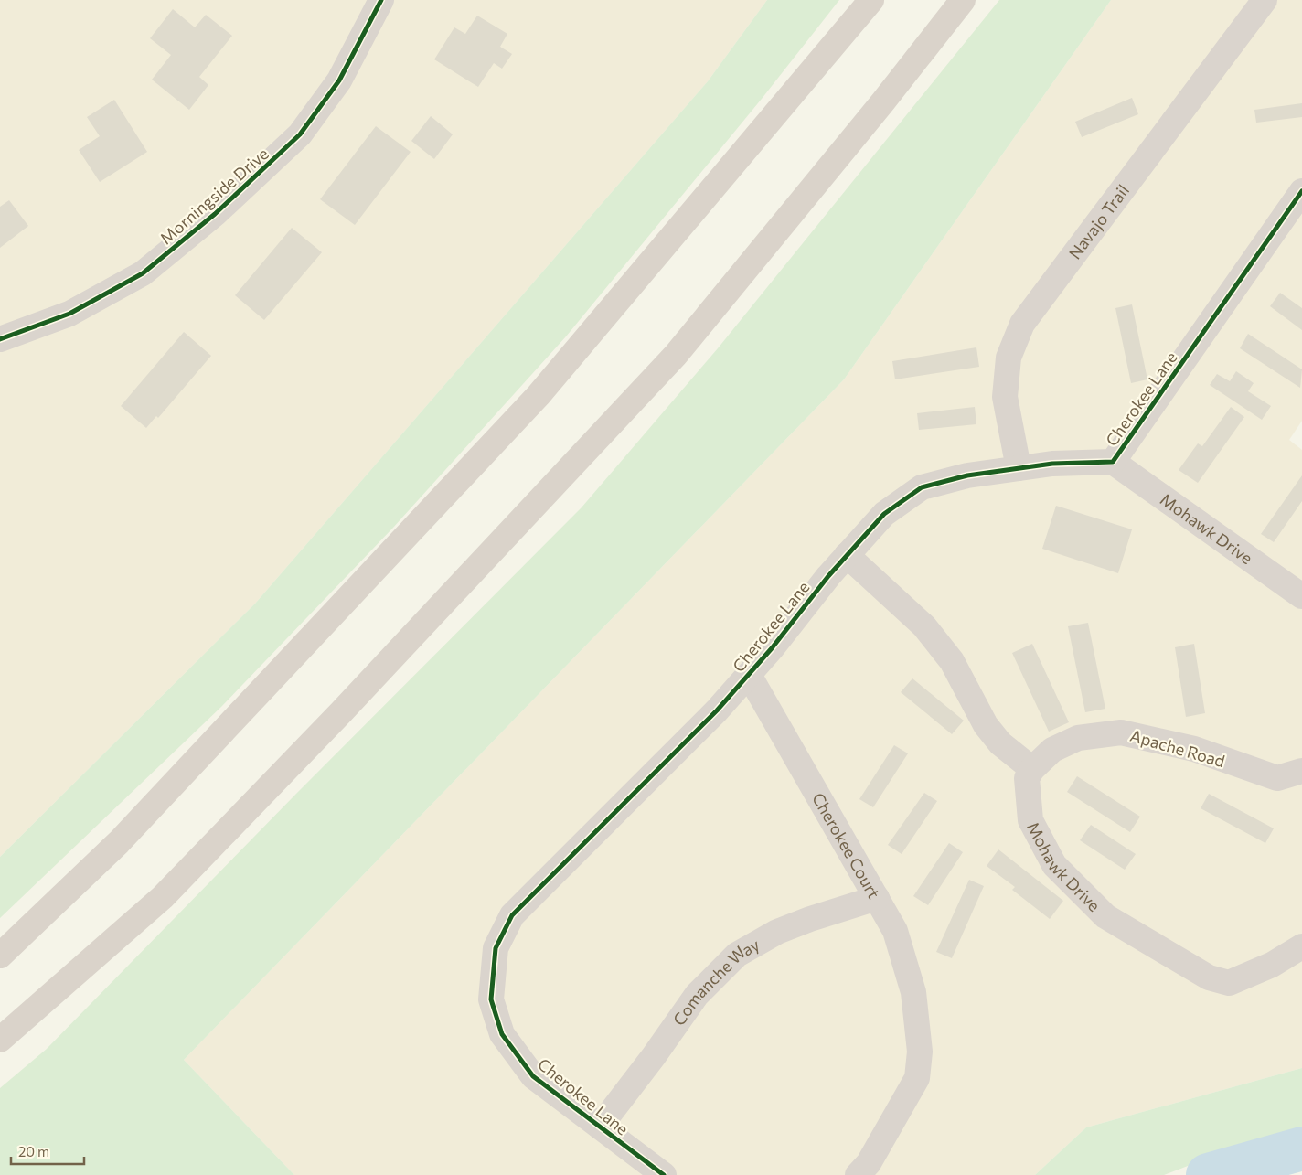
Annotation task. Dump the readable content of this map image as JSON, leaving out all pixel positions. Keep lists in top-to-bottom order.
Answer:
{
  "streets": {
    "street": [
      "Morningside Drive",
      "Navajo Trail",
      "Cherokee Lane",
      "Mohawk Drive",
      "Apache Road",
      "Cherokee Court",
      "Comanche Way"
    ]
  },
  "crossings": [
    ["Navajo Trail", "Cherokee Lane"],
    ["Cherokee Lane", "Mohawk Drive"],
    ["Cherokee Lane", "Cherokee Court"],
    ["Cherokee Lane", "Comanche Way"],
    ["Mohawk Drive", "Apache Road"],
    ["Cherokee Court", "Comanche Way"]
  ],
  "scale_bar": "20 m"
}
